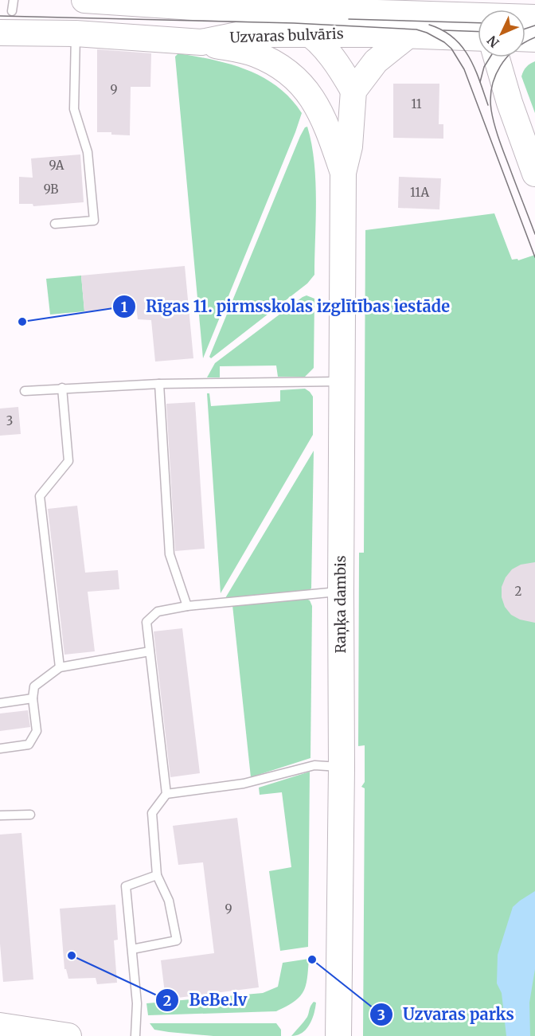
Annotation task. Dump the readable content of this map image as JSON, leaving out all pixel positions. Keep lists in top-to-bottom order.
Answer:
{
  "streets": {
    "main road": ["Uzvaras bulvāris", "Raņķa dambis"]
  },
  "crossings": [
    ["Uzvaras bulvāris", "Raņķa dambis"]
  ],
  "places": ["Rīgas 11. pirmsskolas izglītības iestāde", "BeBe.lv", "Uzvaras parks"],
  "house_numbers": [
    "9",
    "11",
    "9A",
    "9B",
    "11A",
    "3",
    "2",
    "9"
  ],
  "north": "bottom left"
}
